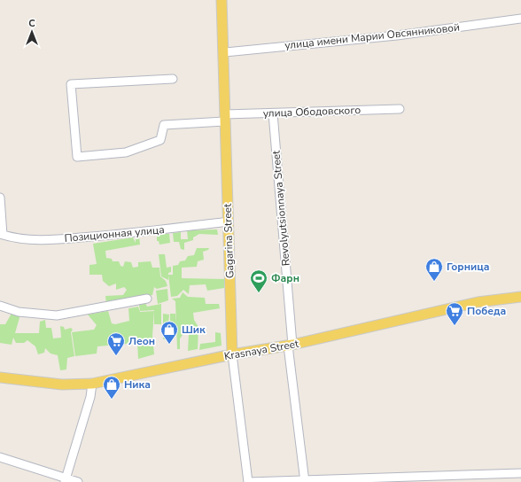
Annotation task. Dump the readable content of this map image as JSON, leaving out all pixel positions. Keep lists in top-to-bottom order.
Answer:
{
  "streets": {
    "main road": ["Gagarina Street", "Krasnaya Street"],
    "street": [
      "улица имени Марии Овсянниковой",
      "улица Ободовского",
      "Revolyutsionnaya Street",
      "Позиционная улица"
    ]
  },
  "crossings": [
    ["улица имени Марии Овсянниковой", "Gagarina Street"],
    ["улица Ободовского", "Revolyutsionnaya Street"],
    ["улица Ободовского", "Gagarina Street"],
    ["Revolyutsionnaya Street", "Krasnaya Street"],
    ["Позиционная улица", "Gagarina Street"],
    ["Gagarina Street", "Krasnaya Street"]
  ],
  "places": {
    "shop": ["Горница", "Шик", "Ника"],
    "sports": ["Фарн"],
    "supermarket": ["Победа", "Леон"]
  },
  "north": "top"
}
